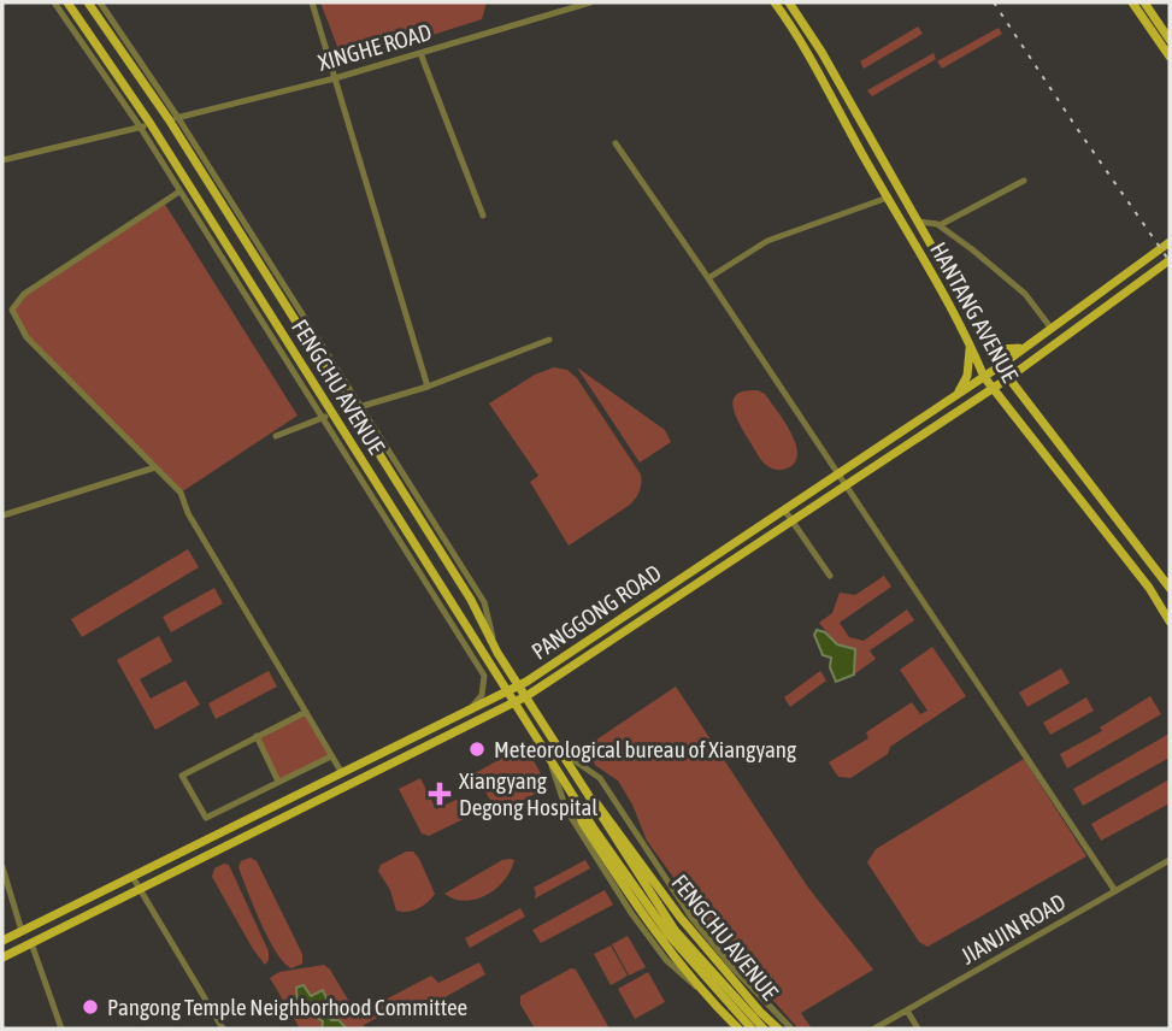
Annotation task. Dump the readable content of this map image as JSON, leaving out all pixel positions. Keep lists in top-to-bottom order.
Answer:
{
  "streets": {
    "main road": ["HANTANG AVENUE", "FENGCHU AVENUE", "PANGGONG ROAD"],
    "street": ["XINGHE ROAD", "JIANJIN ROAD"]
  },
  "crossings": [
    ["XINGHE ROAD", "FENGCHU AVENUE"],
    ["HANTANG AVENUE", "PANGGONG ROAD"],
    ["FENGCHU AVENUE", "PANGGONG ROAD"]
  ],
  "places": {
    "other": ["Meteorological bureau of Xiangyang", "Pangong Temple Neighborhood Committee"],
    "health": ["Xiangyang Degong Hospital"]
  }
}
